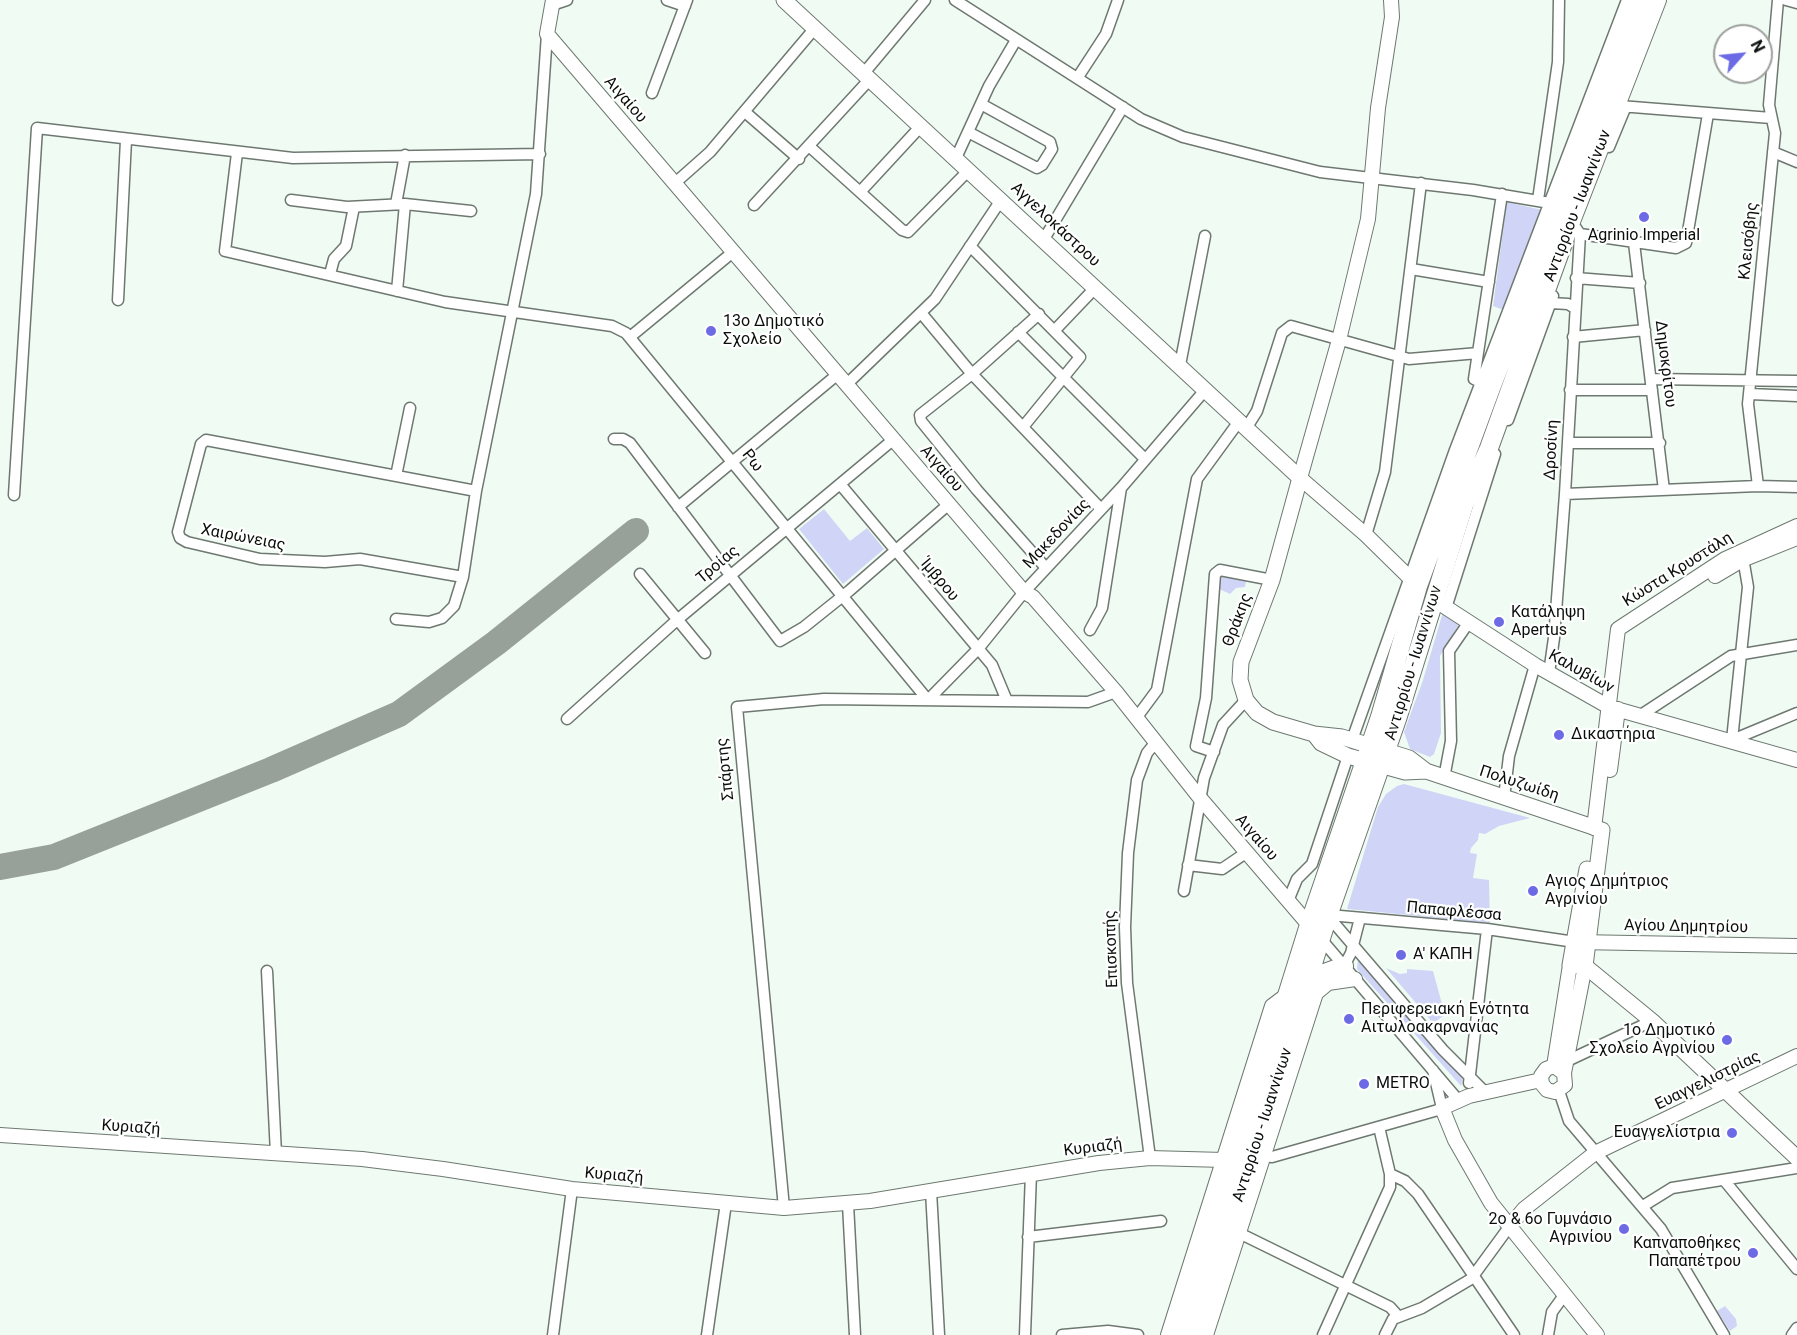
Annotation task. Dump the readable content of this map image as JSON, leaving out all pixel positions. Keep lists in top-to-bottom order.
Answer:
{
  "streets": {
    "main road": [
      "Αντιρρίου - Ιωαννίνων",
      "Αγγελοκάστρου",
      "Θράκης",
      "Πολυζωίδη"
    ],
    "street": [
      "Αιγαίου",
      "Κλεισόβης",
      "Δημοκρίτου",
      "Δροσίνη",
      "Ρω",
      "Μακεδονίας",
      "Χαιρώνειας",
      "Τροίας",
      "Κώστα Κρυστάλη",
      "Ίμβρου",
      "Καλυβίων",
      "Σπάρτης",
      "Παπαφλέσσα",
      "Αγίου Δημητρίου",
      "Επισκοπής",
      "Ευαγγελιστρίας",
      "Κυριαζή"
    ]
  },
  "crossings": [
    ["Αιγαίου", "Αντιρρίου - Ιωαννίνων"],
    ["Αιγαίου", "Μακεδονίας"],
    ["Αιγαίου", "Τροίας"],
    ["Αιγαίου", "Σπάρτης"],
    ["Αιγαίου", "Επισκοπής"],
    ["Αντιρρίου - Ιωαννίνων", "Καλυβίων"],
    ["Αντιρρίου - Ιωαννίνων", "Πολυζωίδη"],
    ["Αντιρρίου - Ιωαννίνων", "Παπαφλέσσα"],
    ["Αγγελοκάστρου", "Μακεδονίας"],
    ["Αγγελοκάστρου", "Θράκης"],
    ["Δροσίνη", "Καλυβίων"],
    ["Ρω", "Μακεδονίας"],
    ["Ρω", "Τροίας"],
    ["Ρω", "Σπάρτης"],
    ["Μακεδονίας", "Ίμβρου"],
    ["Μακεδονίας", "Σπάρτης"],
    ["Τροίας", "Ίμβρου"],
    ["Κώστα Κρυστάλη", "Καλυβίων"],
    ["Ίμβρου", "Σπάρτης"],
    ["Σπάρτης", "Κυριαζή"],
    ["Παπαφλέσσα", "Αγίου Δημητρίου"],
    ["Επισκοπής", "Κυριαζή"]
  ],
  "places": [
    "Agrinio Imperial",
    "13ο Δημοτικό Σχολείο",
    "Κατάληψη Apertus",
    "Δικαστήρια",
    "Αγιος Δημήτριος Αγρινίου",
    "Α' ΚΑΠΗ",
    "Περιφερειακή Ενότητα Αιτωλοακαρνανίας",
    "1ο Δημοτικό Σχολείο Αγρινίου",
    "METRO",
    "Ευαγγελίστρια",
    "2ο & 6ο Γυμνάσιο Αγρινίου",
    "Καπναποθήκες Παπαπέτρου"
  ],
  "north": "top right"
}
